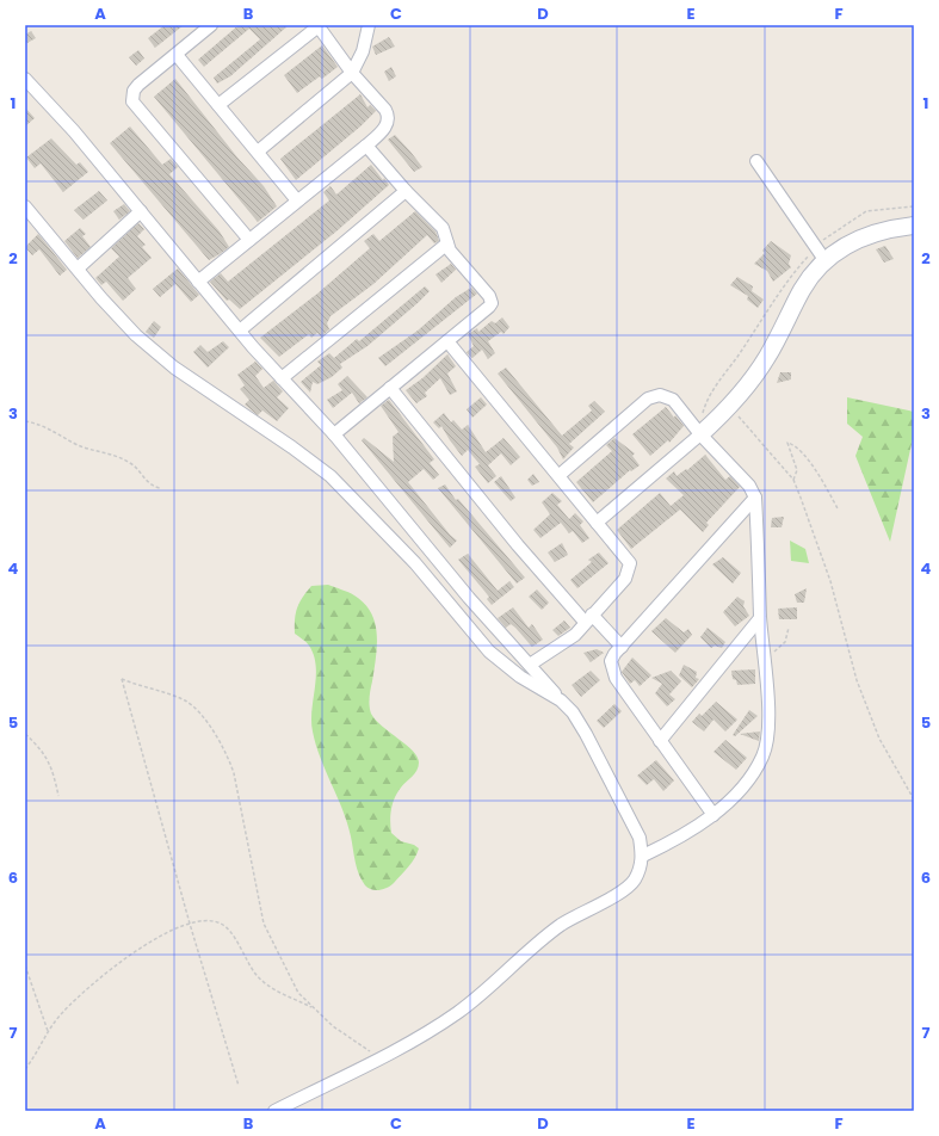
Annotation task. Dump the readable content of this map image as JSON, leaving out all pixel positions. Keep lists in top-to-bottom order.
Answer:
{
  "grid": {
    "columns": [
      "A",
      "B",
      "C",
      "D",
      "E",
      "F"
    ],
    "rows": [
      "1",
      "2",
      "3",
      "4",
      "5",
      "6",
      "7"
    ]
  }
}
